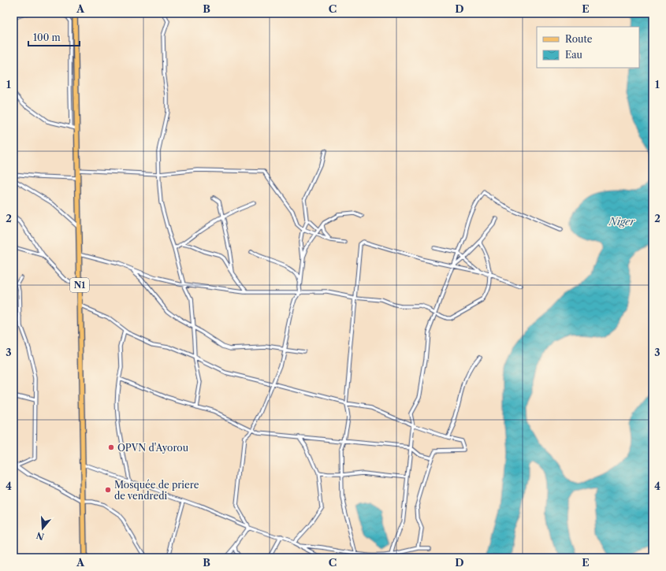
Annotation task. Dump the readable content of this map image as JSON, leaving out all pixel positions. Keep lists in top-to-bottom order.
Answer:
{
  "streets": {
    "main road": ["N1"]
  },
  "water": ["Niger"],
  "places": ["OPVN d'Ayorou", "Mosquée de priere de vendredi"],
  "legend": ["Route", "Eau"],
  "scale_bar": "100 m",
  "north": "bottom",
  "grid": {
    "columns": [
      "A",
      "B",
      "C",
      "D",
      "E"
    ],
    "rows": [
      "1",
      "2",
      "3",
      "4"
    ]
  }
}
